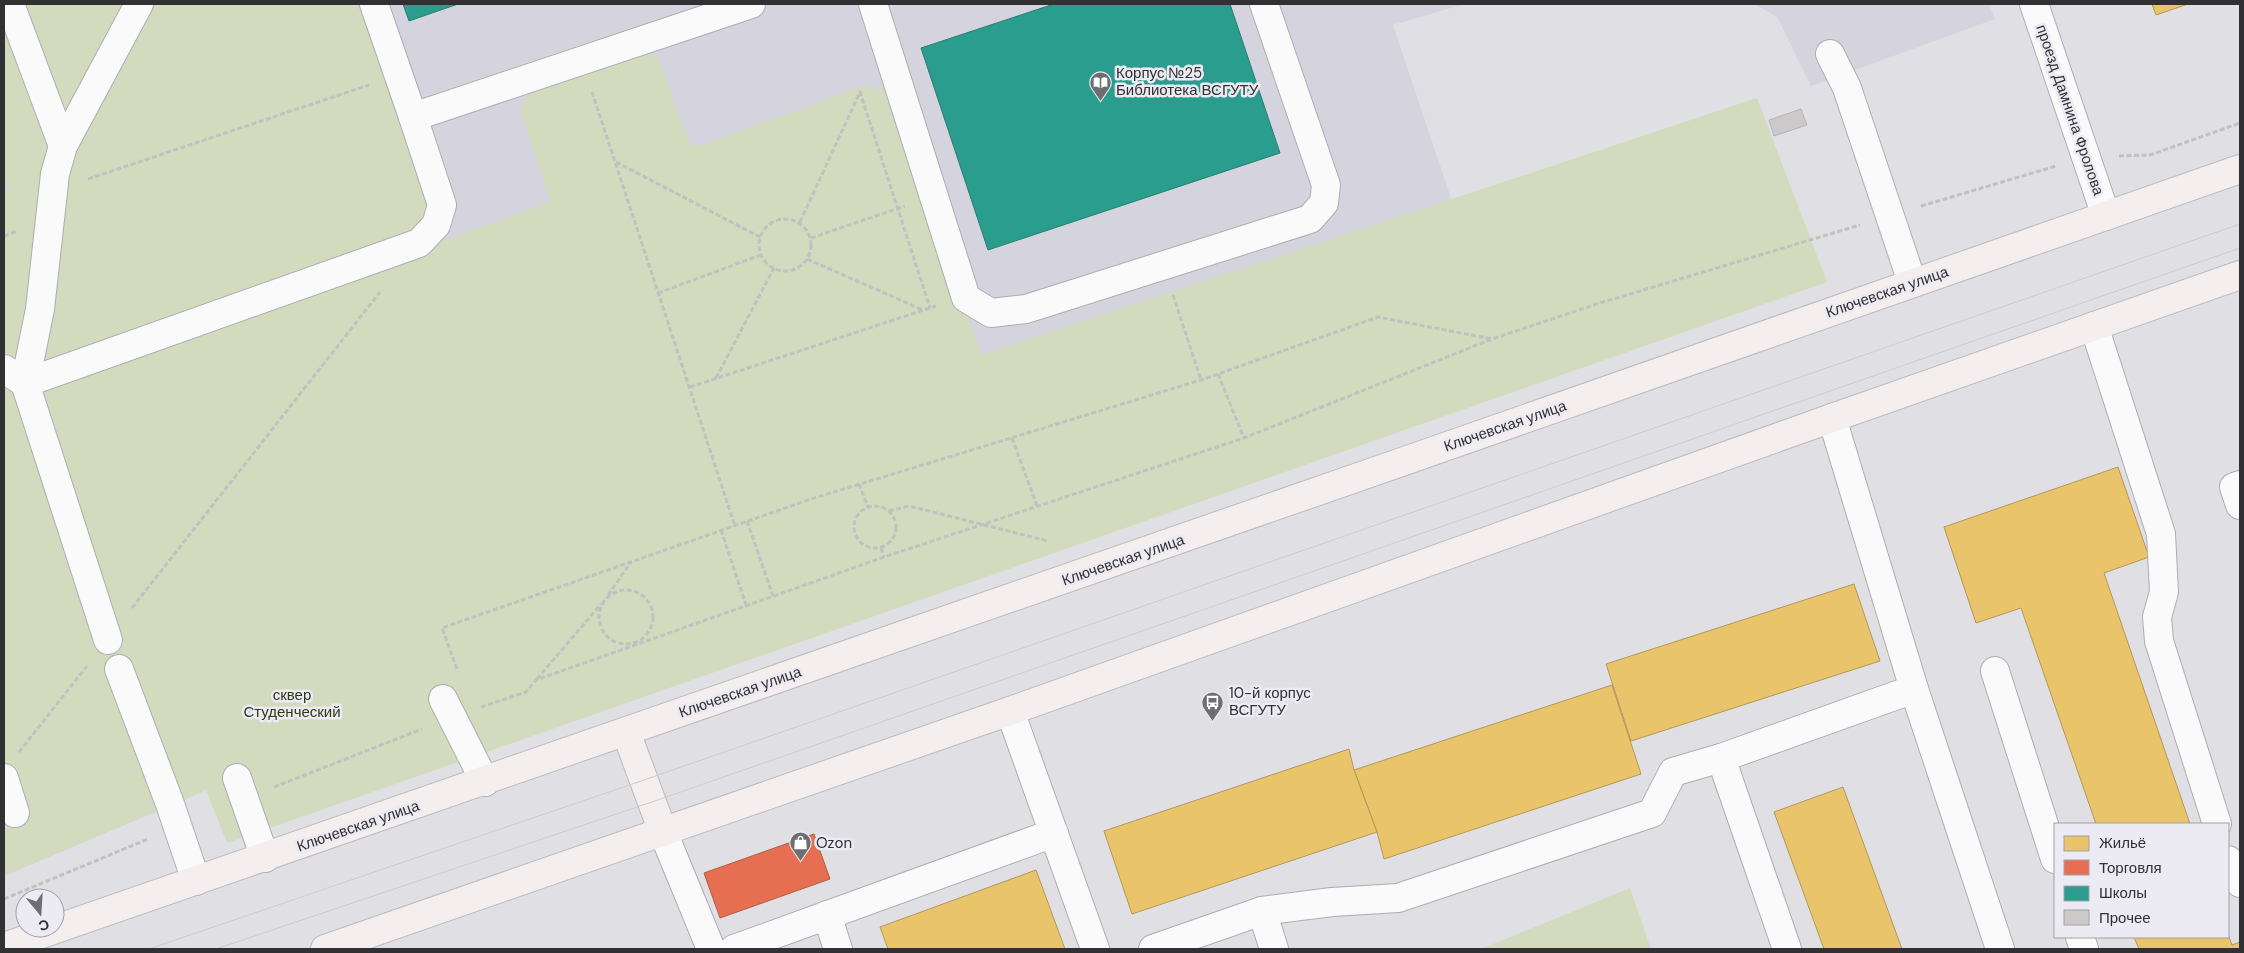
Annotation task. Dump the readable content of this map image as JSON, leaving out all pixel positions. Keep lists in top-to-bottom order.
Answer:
{
  "streets": {
    "main road": ["Ключевская улица"],
    "street": ["проезд Дамнина Фролова"]
  },
  "crossings": [
    ["проезд Дамнина Фролова", "Ключевская улица"]
  ],
  "parks": ["сквер Студенческий"],
  "places": {
    "library": ["Корпус №25 Библиотека ВСГУТУ"],
    "bus stop": ["10-й корпус ВСГУТУ"],
    "shop": ["Ozon"]
  },
  "legend": [
    "Жильё",
    "Торговля",
    "Школы",
    "Прочее"
  ],
  "north": "bottom"
}
